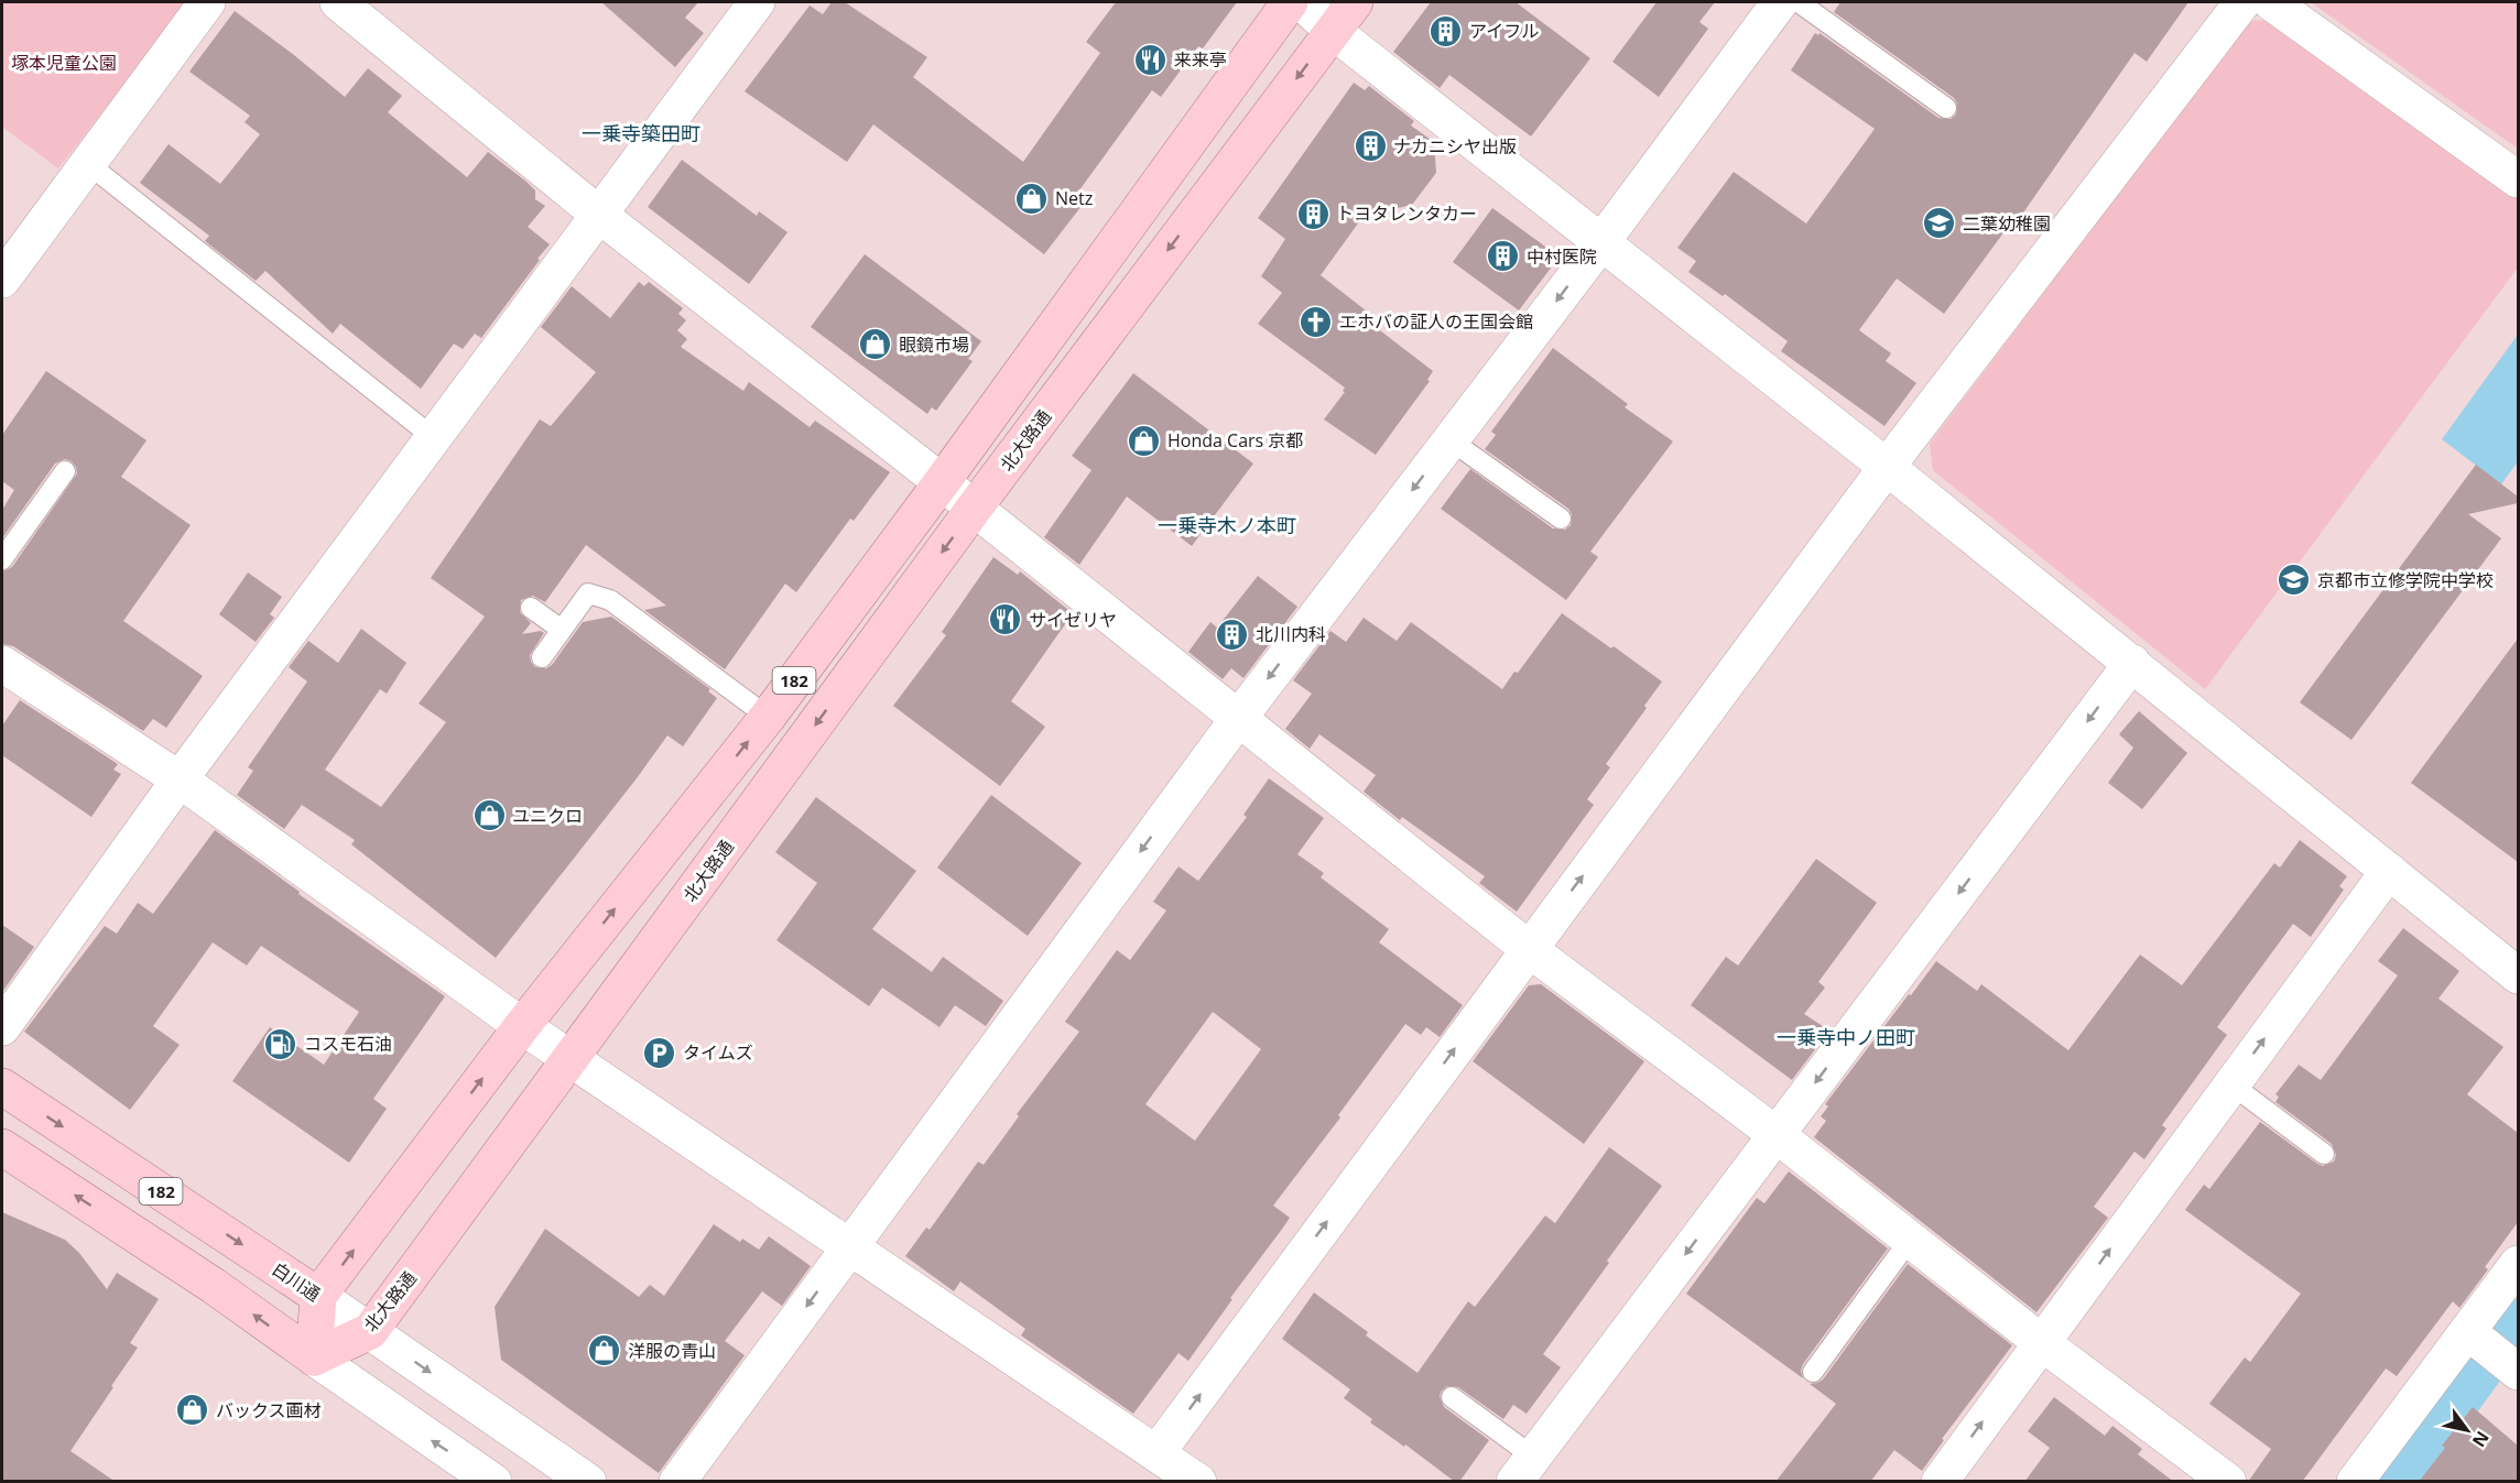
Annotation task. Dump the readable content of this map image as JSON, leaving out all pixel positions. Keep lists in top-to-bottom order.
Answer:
{
  "streets": {
    "main road": ["北大路通", "182", "白川通"]
  },
  "crossings": [
    ["北大路通", "白川通"],
    ["182", "白川通"]
  ],
  "districts": ["一乗寺築田町", "一乗寺木ノ本町", "一乗寺中ノ田町"],
  "parks": ["塚本児童公園"],
  "places": {
    "building": [
      "アイフル",
      "ナカニシヤ出版",
      "トヨタレンタカー",
      "中村医院",
      "北川内科"
    ],
    "restaurant": ["来来亭", "サイゼリヤ"],
    "shop": [
      "Netz",
      "眼鏡市場",
      "Honda Cars 京都",
      "ユニクロ",
      "洋服の青山",
      "バックス画材"
    ],
    "school or university": ["二葉幼稚園", "京都市立修学院中学校"],
    "church": ["エホバの証人の王国会館"],
    "fuel station": ["コスモ石油"],
    "parking": ["タイムズ"]
  },
  "north": "bottom right"
}
